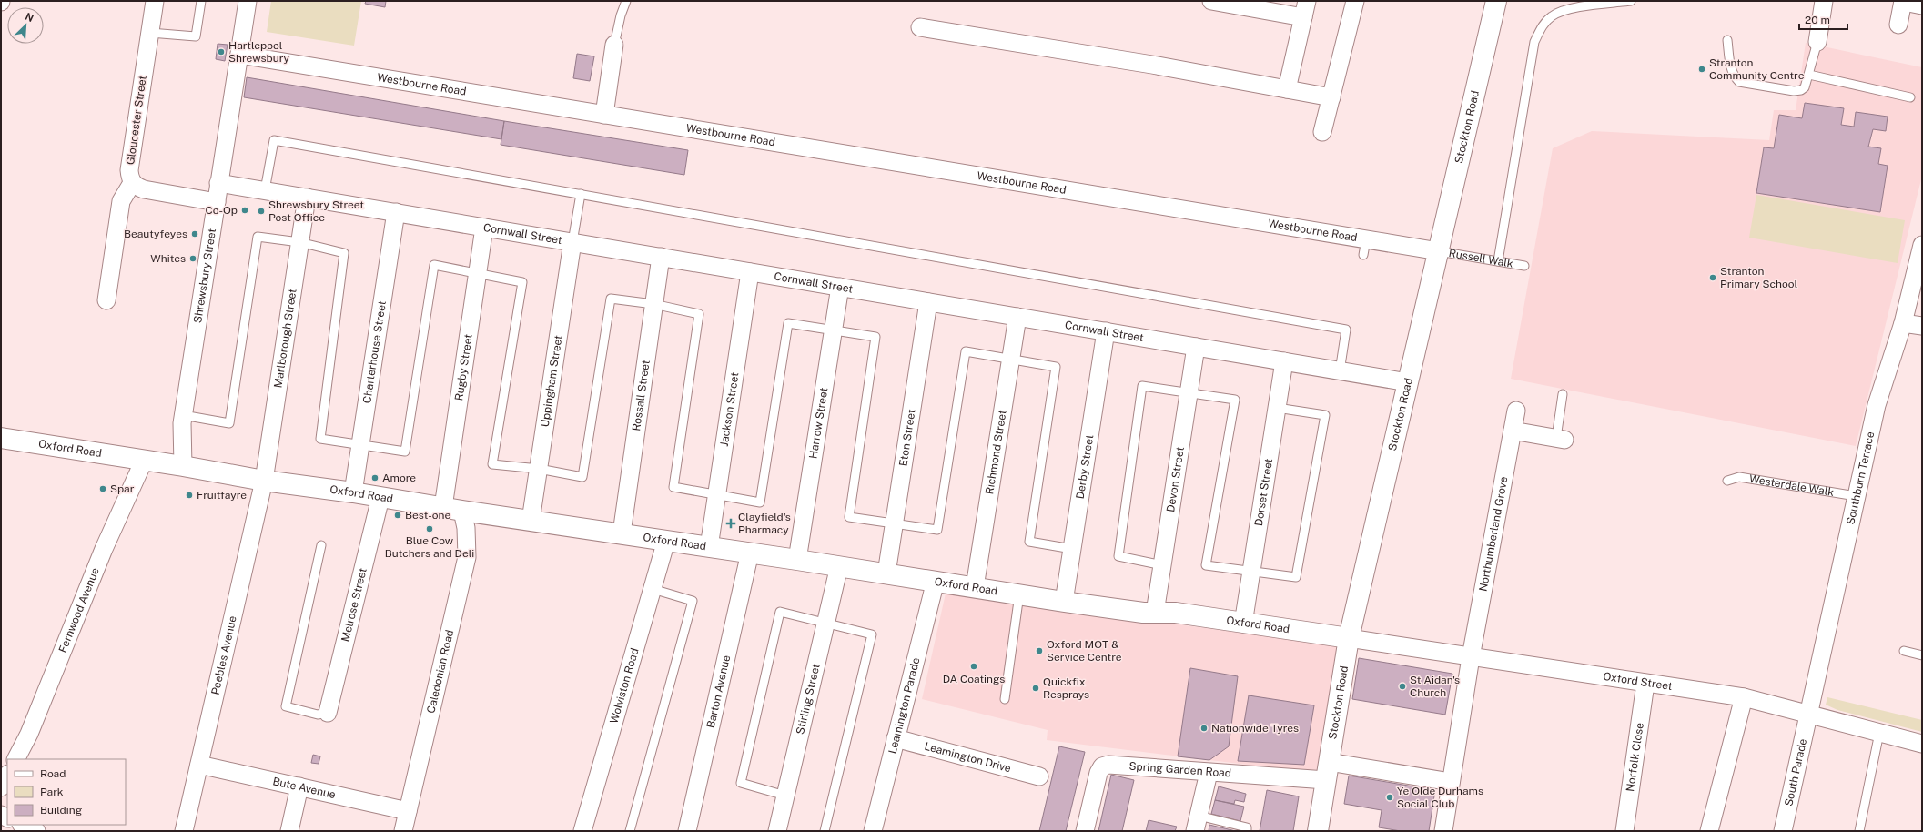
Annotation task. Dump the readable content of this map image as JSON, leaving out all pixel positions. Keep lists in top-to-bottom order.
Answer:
{
  "streets": {
    "street": [
      "Westbourne Road",
      "Gloucester Street",
      "Stockton Road",
      "Cornwall Street",
      "Shrewsbury Street",
      "Marlborough Street",
      "Charterhouse Street",
      "Rugby Street",
      "Uppingham Street",
      "Rossall Street",
      "Jackson Street",
      "Harrow Street",
      "Eton Street",
      "Oxford Road",
      "Richmond Street",
      "Derby Street",
      "Southburn Terrace",
      "Devon Street",
      "Dorset Street",
      "Northumberland Grove",
      "Melrose Street",
      "Fernwood Avenue",
      "Peebles Avenue",
      "Caledonian Road",
      "Oxford Street",
      "Wolviston Road",
      "Barton Avenue",
      "Stirling Street",
      "Leamington Parade",
      "Leamington Drive",
      "Norfolk Close",
      "Spring Garden Road",
      "South Parade",
      "Bute Avenue"
    ],
    "lane": ["Russell Walk", "Westerdale Walk"]
  },
  "crossings": [
    ["Westbourne Road", "Stockton Road"],
    ["Westbourne Road", "Russell Walk"],
    ["Westbourne Road", "Shrewsbury Street"],
    ["Stockton Road", "Cornwall Street"],
    ["Stockton Road", "Russell Walk"],
    ["Stockton Road", "Oxford Road"],
    ["Stockton Road", "Oxford Street"],
    ["Stockton Road", "Spring Garden Road"],
    ["Cornwall Street", "Shrewsbury Street"],
    ["Cornwall Street", "Marlborough Street"],
    ["Cornwall Street", "Charterhouse Street"],
    ["Cornwall Street", "Rugby Street"],
    ["Cornwall Street", "Uppingham Street"],
    ["Cornwall Street", "Rossall Street"],
    ["Cornwall Street", "Jackson Street"],
    ["Cornwall Street", "Harrow Street"],
    ["Cornwall Street", "Eton Street"],
    ["Cornwall Street", "Richmond Street"],
    ["Cornwall Street", "Derby Street"],
    ["Cornwall Street", "Devon Street"],
    ["Cornwall Street", "Dorset Street"],
    ["Shrewsbury Street", "Oxford Road"],
    ["Marlborough Street", "Oxford Road"],
    ["Marlborough Street", "Peebles Avenue"],
    ["Charterhouse Street", "Oxford Road"],
    ["Rugby Street", "Oxford Road"],
    ["Uppingham Street", "Oxford Road"],
    ["Rossall Street", "Oxford Road"],
    ["Jackson Street", "Oxford Road"],
    ["Harrow Street", "Oxford Road"],
    ["Eton Street", "Oxford Road"],
    ["Oxford Road", "Richmond Street"],
    ["Oxford Road", "Derby Street"],
    ["Oxford Road", "Devon Street"],
    ["Oxford Road", "Dorset Street"],
    ["Oxford Road", "Melrose Street"],
    ["Oxford Road", "Fernwood Avenue"],
    ["Oxford Road", "Peebles Avenue"],
    ["Oxford Road", "Caledonian Road"],
    ["Oxford Road", "Oxford Street"],
    ["Oxford Road", "Wolviston Road"],
    ["Oxford Road", "Barton Avenue"],
    ["Oxford Road", "Stirling Street"],
    ["Oxford Road", "Leamington Parade"],
    ["Southburn Terrace", "Westerdale Walk"],
    ["Southburn Terrace", "Oxford Street"],
    ["Southburn Terrace", "South Parade"],
    ["Northumberland Grove", "Oxford Street"],
    ["Northumberland Grove", "Spring Garden Road"],
    ["Peebles Avenue", "Bute Avenue"],
    ["Caledonian Road", "Bute Avenue"],
    ["Oxford Street", "Norfolk Close"],
    ["Oxford Street", "South Parade"],
    ["Leamington Parade", "Leamington Drive"]
  ],
  "places": {
    "other": [
      "Hartlepool Shrewsbury",
      "Stranton Community Centre",
      "Co-Op",
      "Shrewsbury Street Post Office",
      "Beautyfeyes",
      "Whites",
      "Stranton Primary School",
      "Amore",
      "Spar",
      "Fruitfayre",
      "Best-one",
      "Blue Cow Butchers and Deli",
      "Oxford MOT & Service Centre",
      "DA Coatings",
      "St Aidan's Church",
      "Quickfix Resprays",
      "Nationwide Tyres",
      "Ye Olde Durhams Social Club"
    ],
    "health": ["Clayfield's Pharmacy"]
  },
  "legend": ["Road", "Park", "Building"],
  "scale_bar": "20 m",
  "north": "top right"
}
